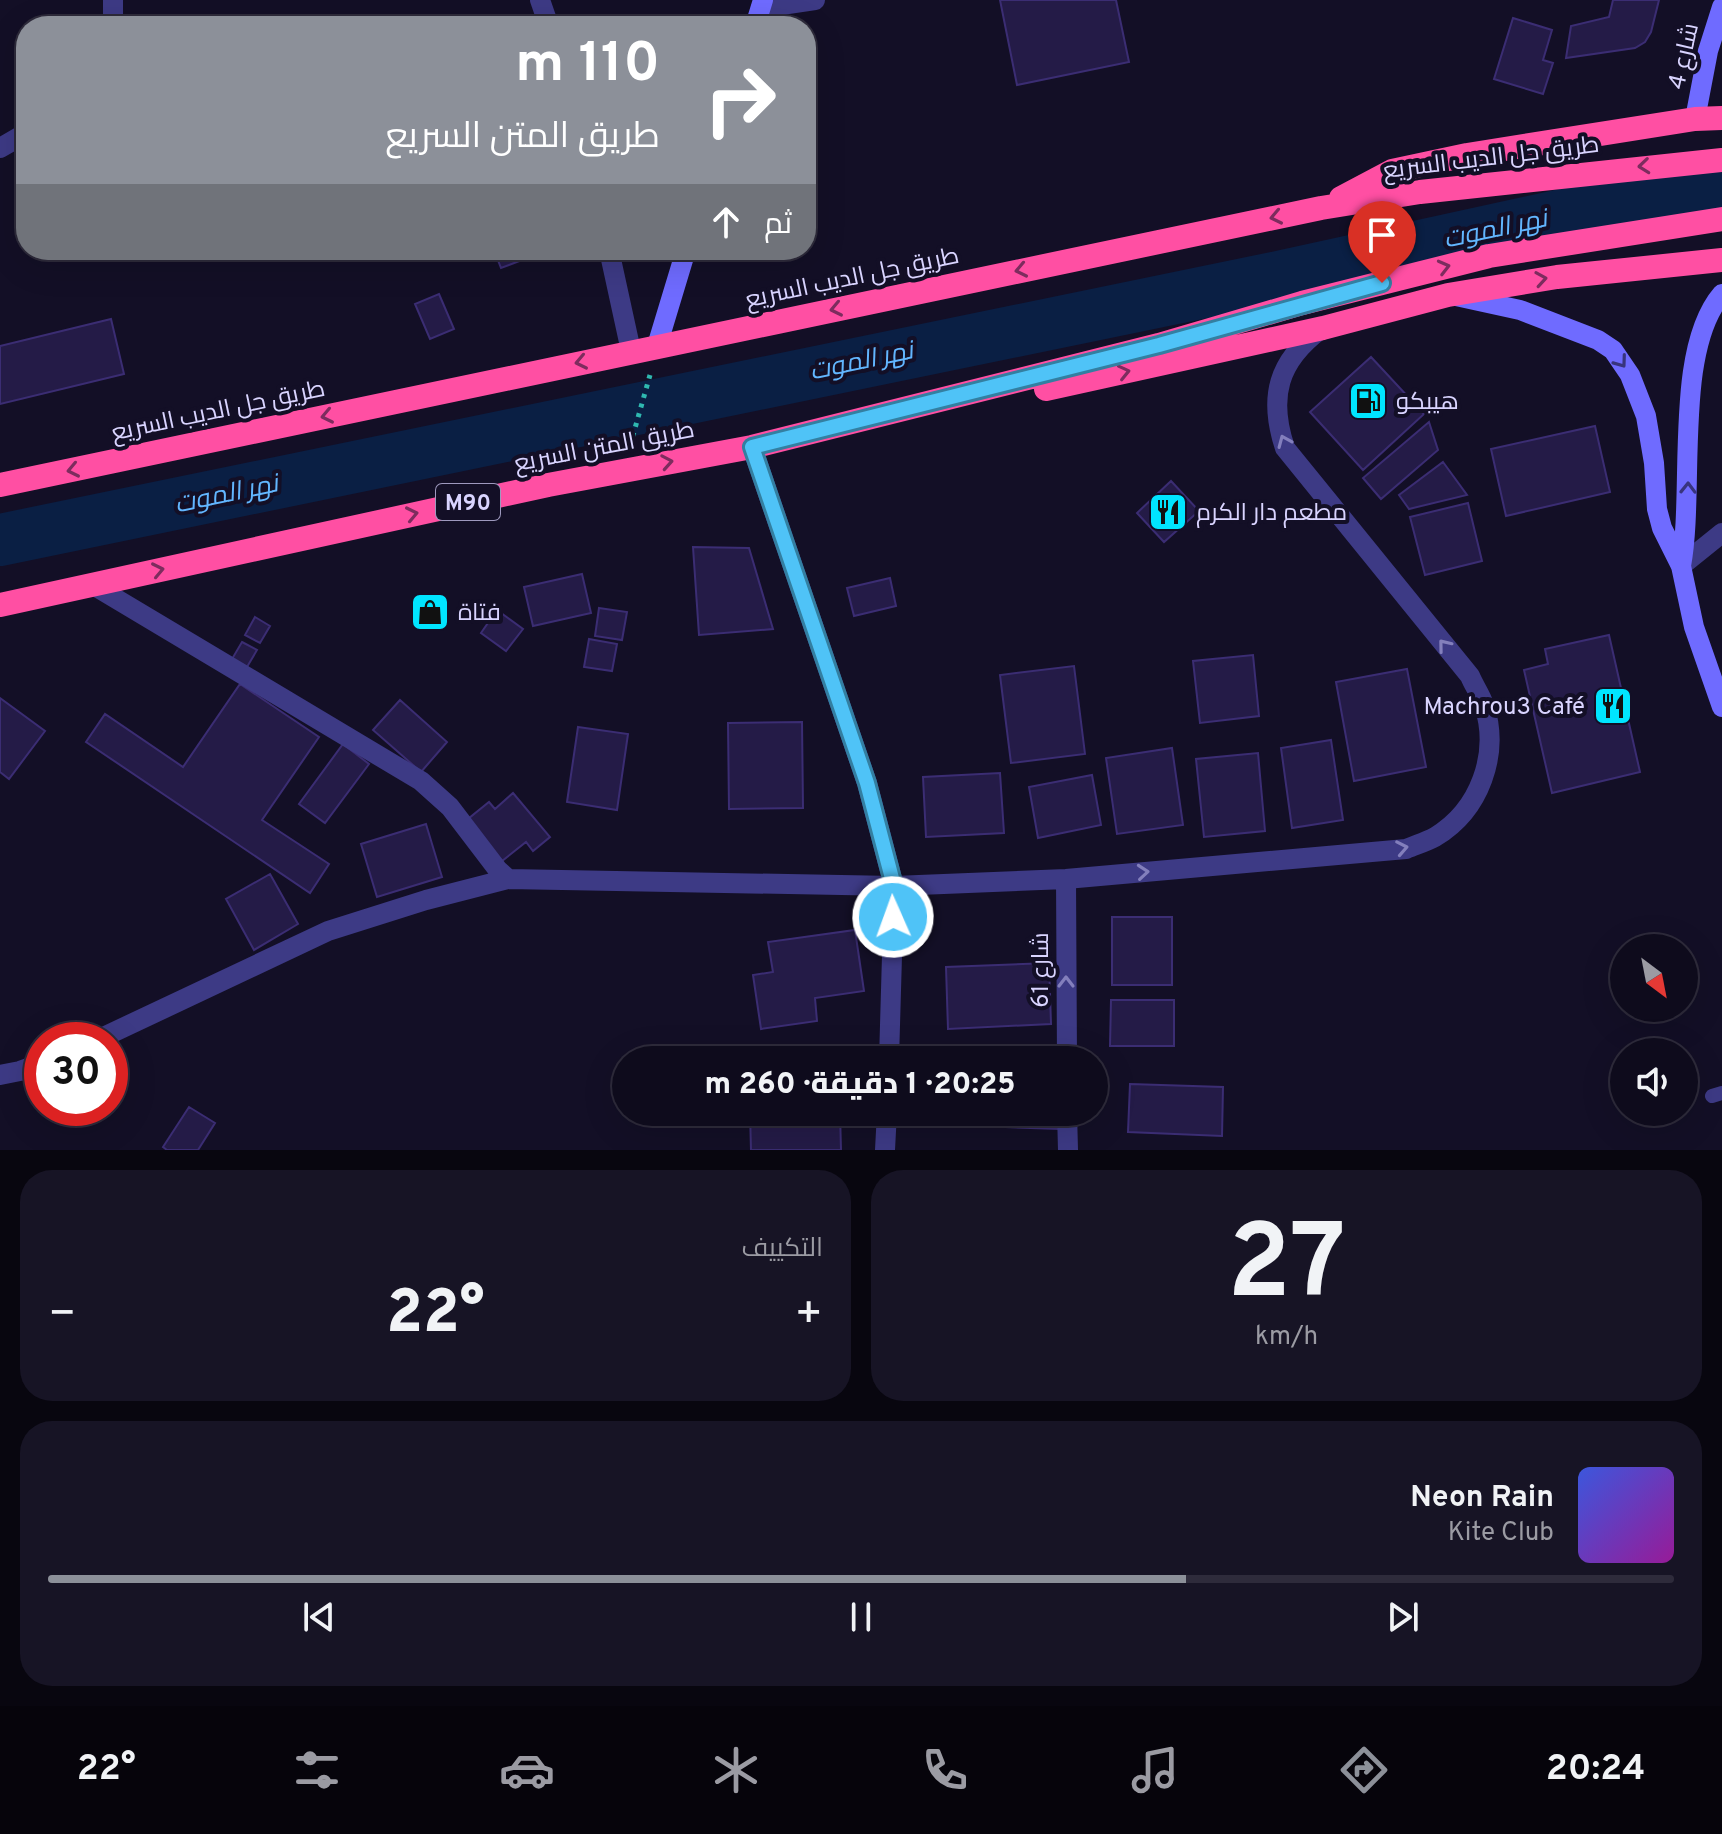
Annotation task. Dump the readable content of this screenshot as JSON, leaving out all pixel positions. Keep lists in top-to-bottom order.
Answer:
{
  "streets": {
    "highway": ["طريق جل الديب السريع", "طريق المتن السريع", "M90"],
    "street": ["شارع 4", "شارع 61"]
  },
  "crossings": [
    ["طريق المتن السريع", "M90"]
  ],
  "one_way": ["طريق المتن السريع"],
  "water": ["نهر الموت"],
  "places": {
    "fuel station": ["هيبكو"],
    "restaurant": ["مطعم دار الكرم", "Machrou3 Café"],
    "shop": ["فتاة"]
  },
  "north": "bottom right",
  "page": {
    "turn": ["110 m", "طريق المتن السريع"],
    "then": "ثم",
    "limit": "30",
    "trip": "20:25 · 1 دقيقة · 260 m",
    "tile": [
      ["27", "km/h"],
      "التكييف"
    ],
    "heat": ["−", "22°", "+"],
    "song": ["Neon Rain", "Kite Club"],
    "tabs": ["20:24", "22°"]
  }
}
